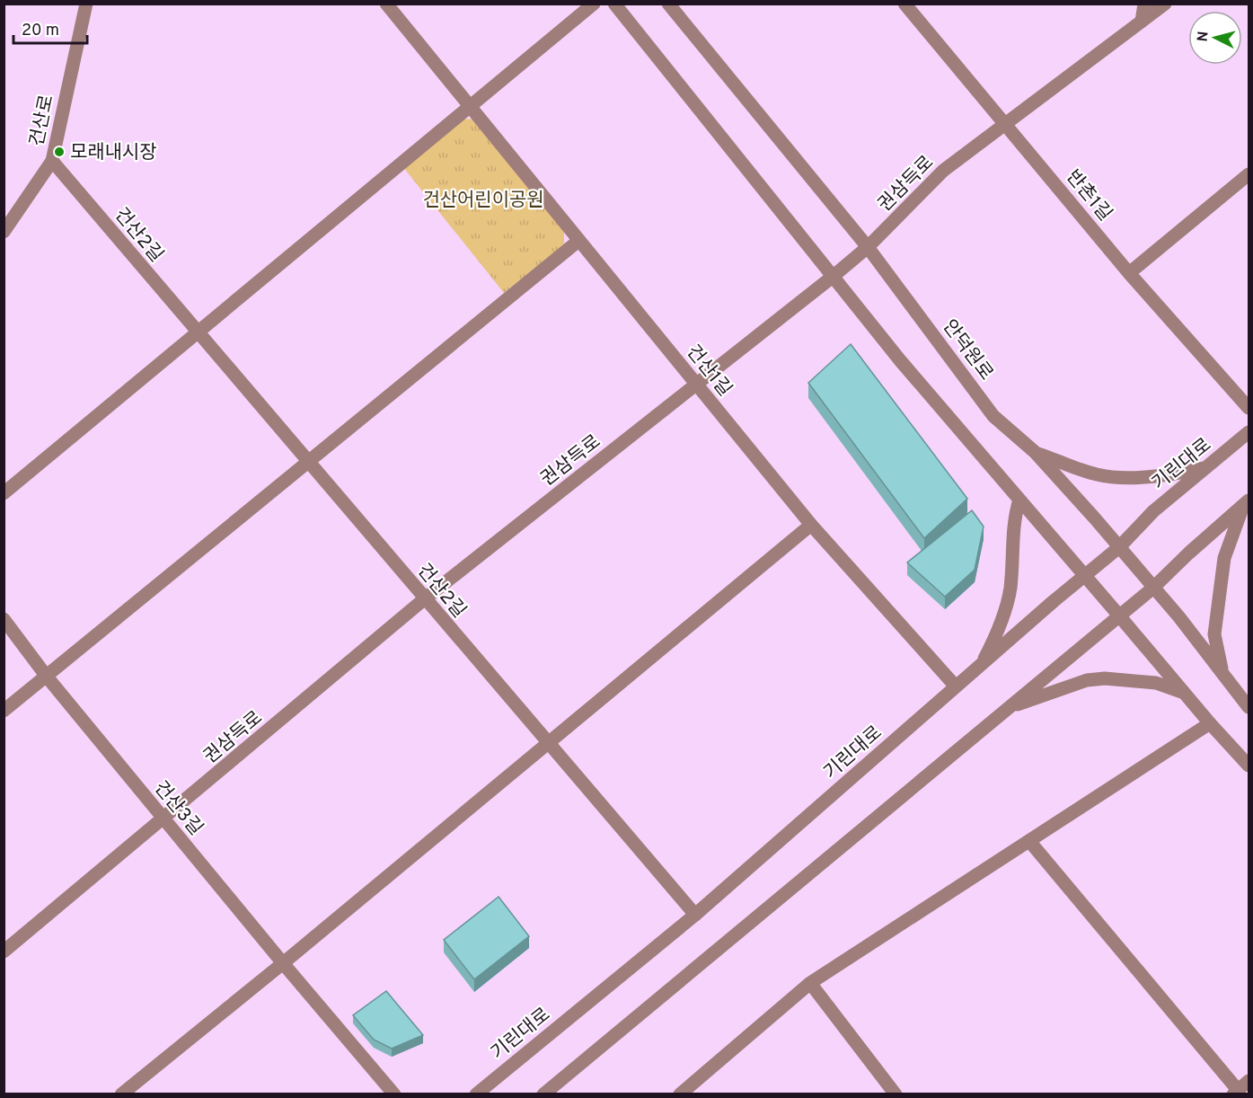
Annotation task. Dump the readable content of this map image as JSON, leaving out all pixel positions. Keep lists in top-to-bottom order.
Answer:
{
  "streets": {
    "street": [
      "건산로",
      "권삼득로",
      "반촌1길",
      "건산2길",
      "안덕원로",
      "건산1길",
      "기린대로",
      "건산3길"
    ]
  },
  "crossings": [
    ["건산로", "건산2길"],
    ["권삼득로", "반촌1길"],
    ["권삼득로", "건산2길"],
    ["권삼득로", "안덕원로"],
    ["권삼득로", "건산1길"],
    ["권삼득로", "건산3길"],
    ["건산2길", "기린대로"],
    ["안덕원로", "기린대로"],
    ["건산1길", "기린대로"]
  ],
  "parks": ["건산어린이공원"],
  "places": ["모래내시장"],
  "scale_bar": "20 m",
  "north": "left"
}
